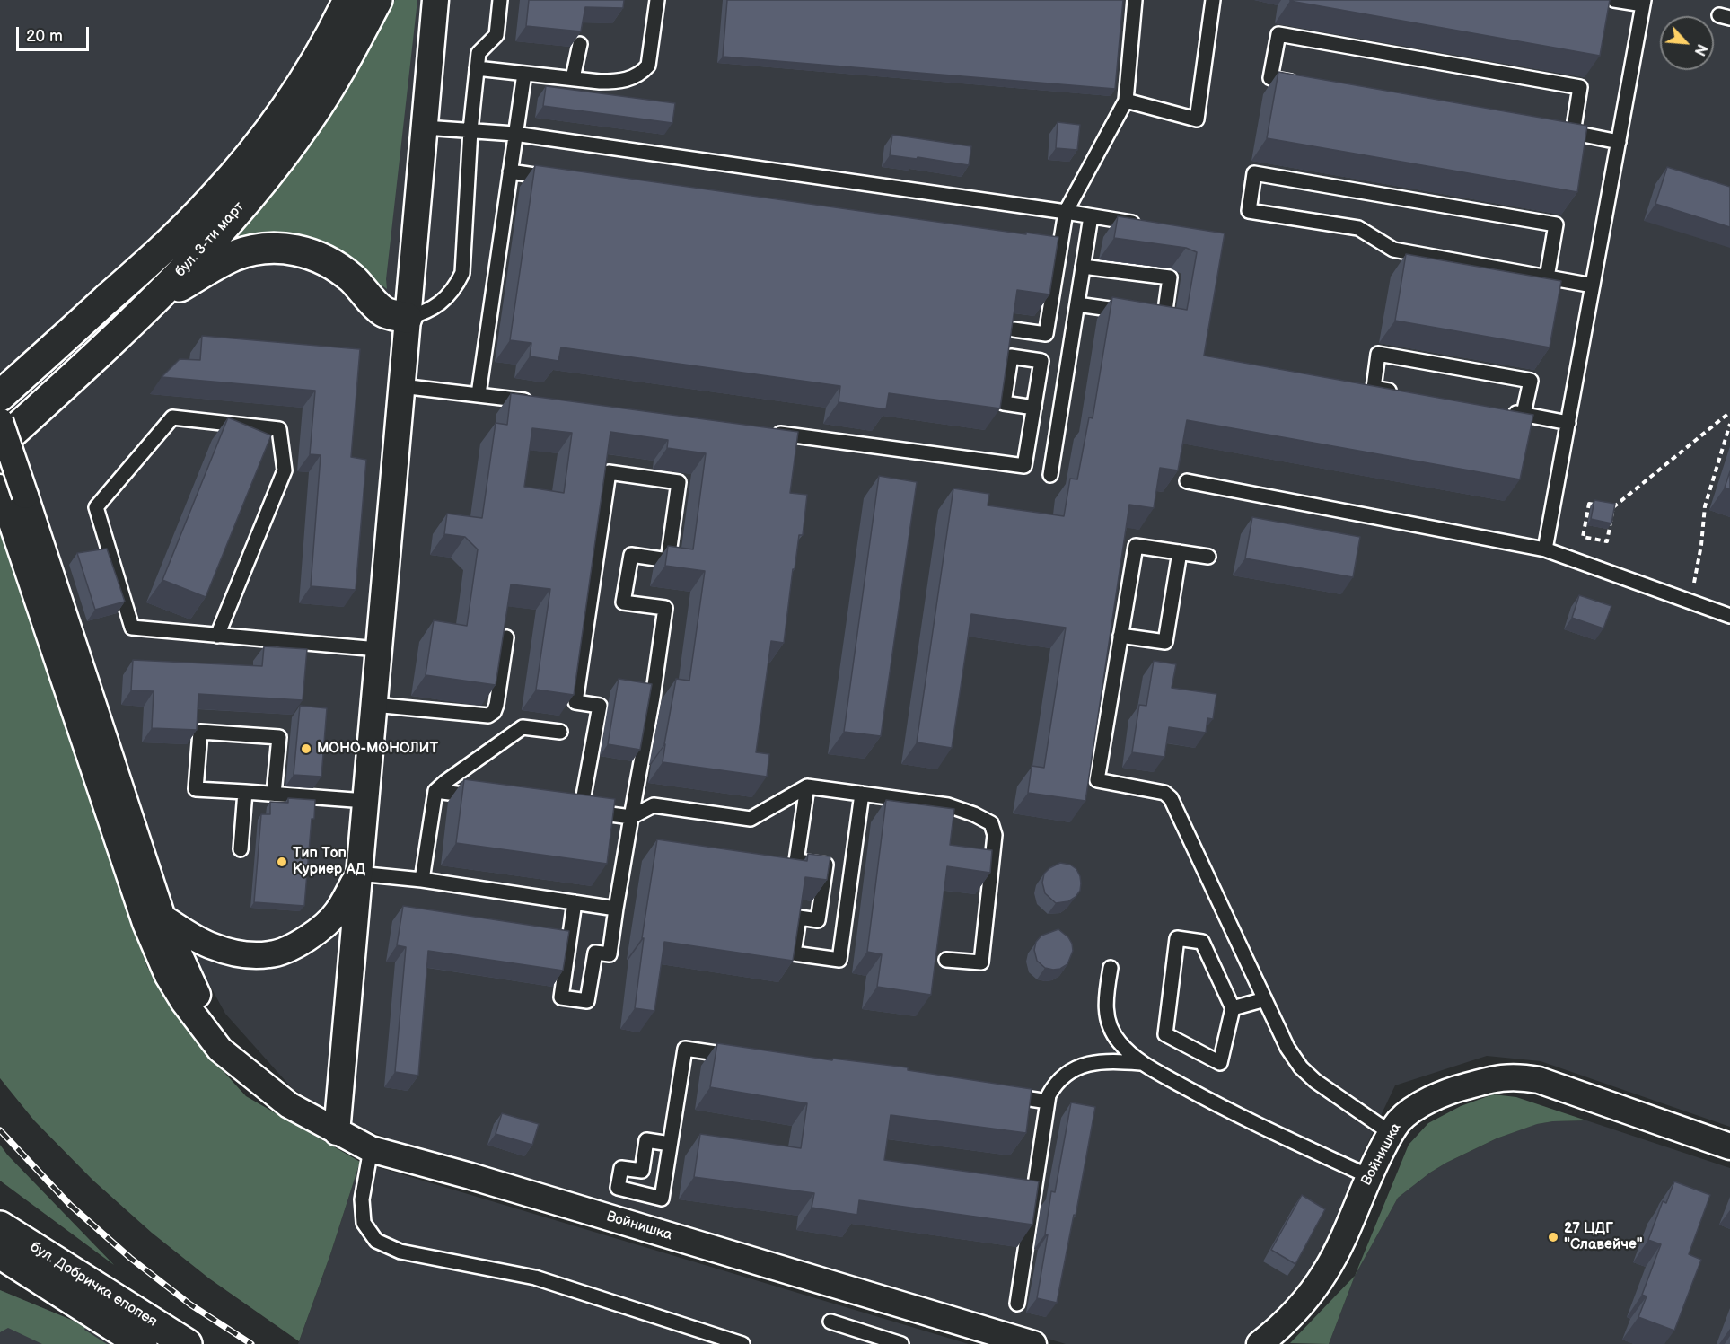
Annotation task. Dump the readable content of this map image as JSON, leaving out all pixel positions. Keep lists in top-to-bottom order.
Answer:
{
  "streets": {
    "main road": ["бул. 3-ти март", "бул. Добричка епопея"],
    "street": ["Войнишка"]
  },
  "places": ["МОНО-МОНОЛИТ", "Тип Топ Куриер АД", "27 ЦДГ \"Славейче\""],
  "scale_bar": "20 m",
  "north": "bottom right"
}
